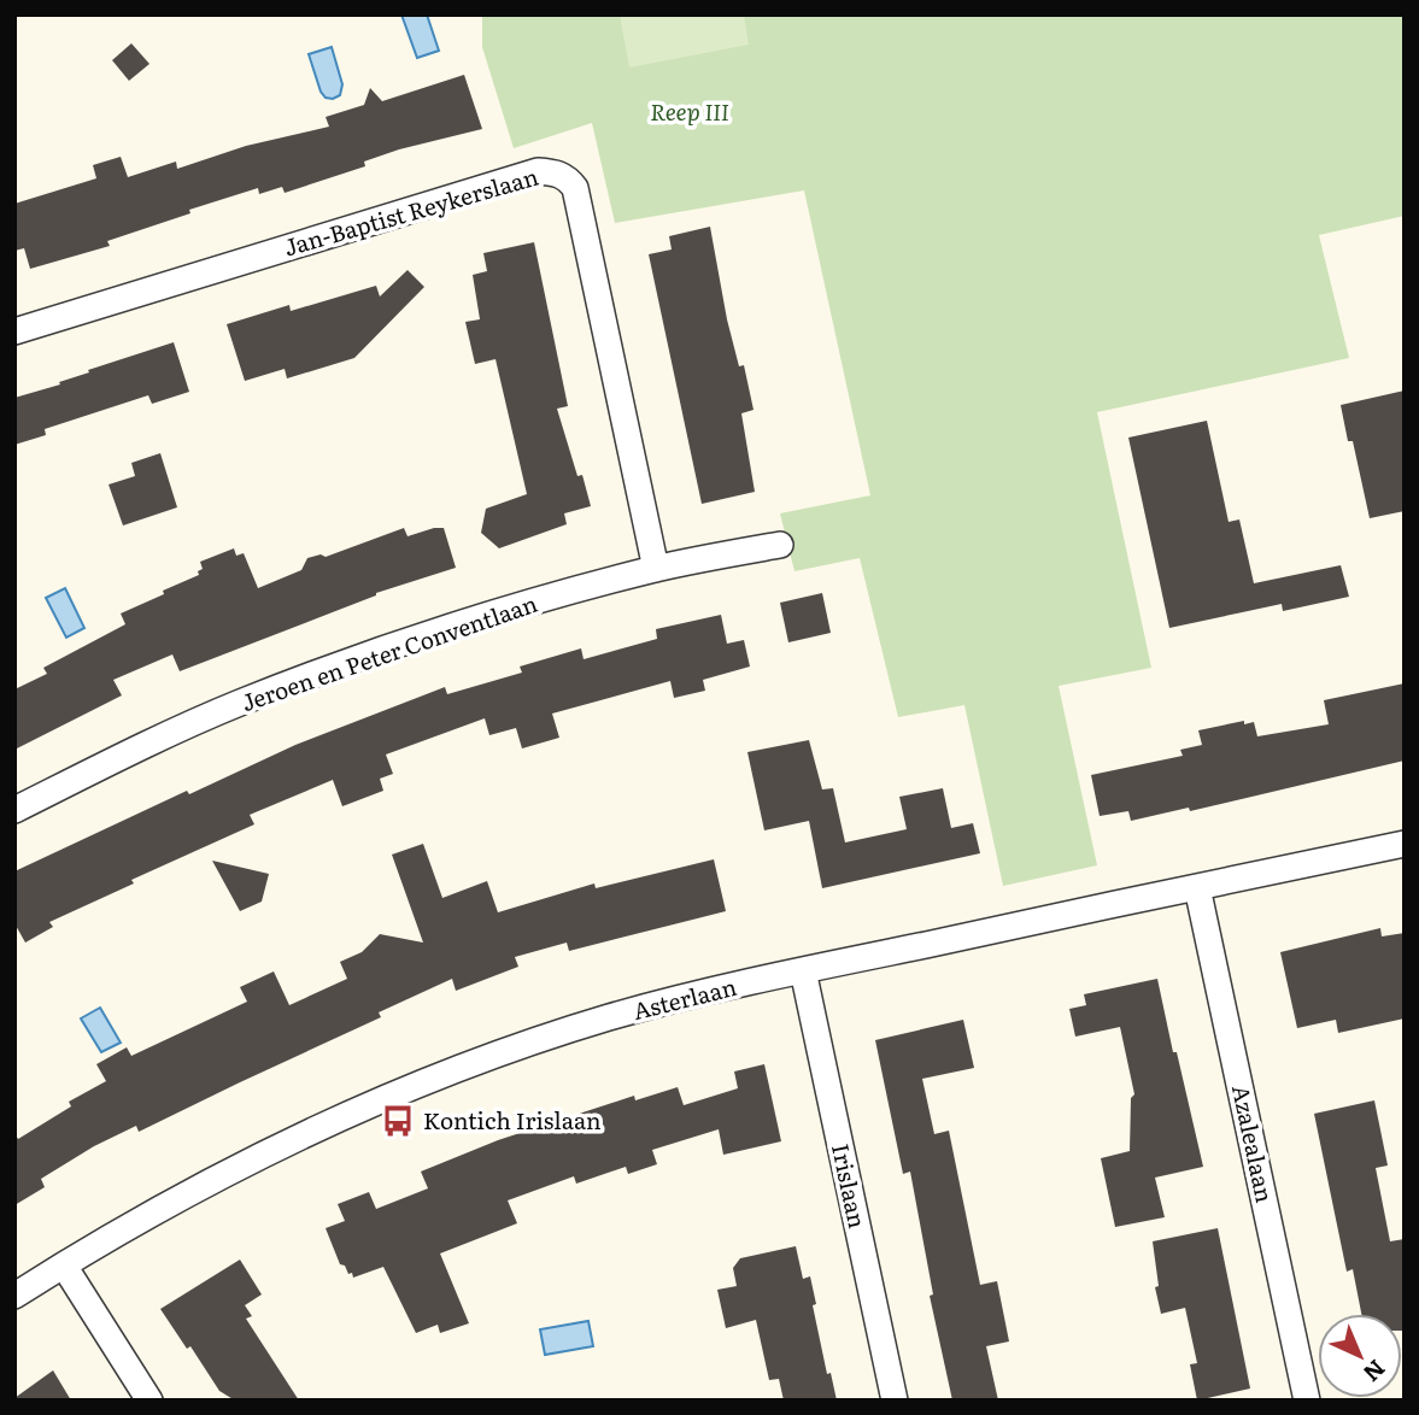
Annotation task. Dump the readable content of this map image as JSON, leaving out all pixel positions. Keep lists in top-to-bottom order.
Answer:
{
  "streets": {
    "street": [
      "Jan-Baptist Reykerslaan",
      "Jeroen en Peter Conventlaan",
      "Asterlaan",
      "Azalealaan",
      "Irislaan"
    ]
  },
  "crossings": [
    ["Jan-Baptist Reykerslaan", "Jeroen en Peter Conventlaan"],
    ["Asterlaan", "Azalealaan"],
    ["Asterlaan", "Irislaan"]
  ],
  "parks": ["Reep III"],
  "places": {
    "bus stop": ["Kontich Irislaan"]
  },
  "north": "bottom right"
}
